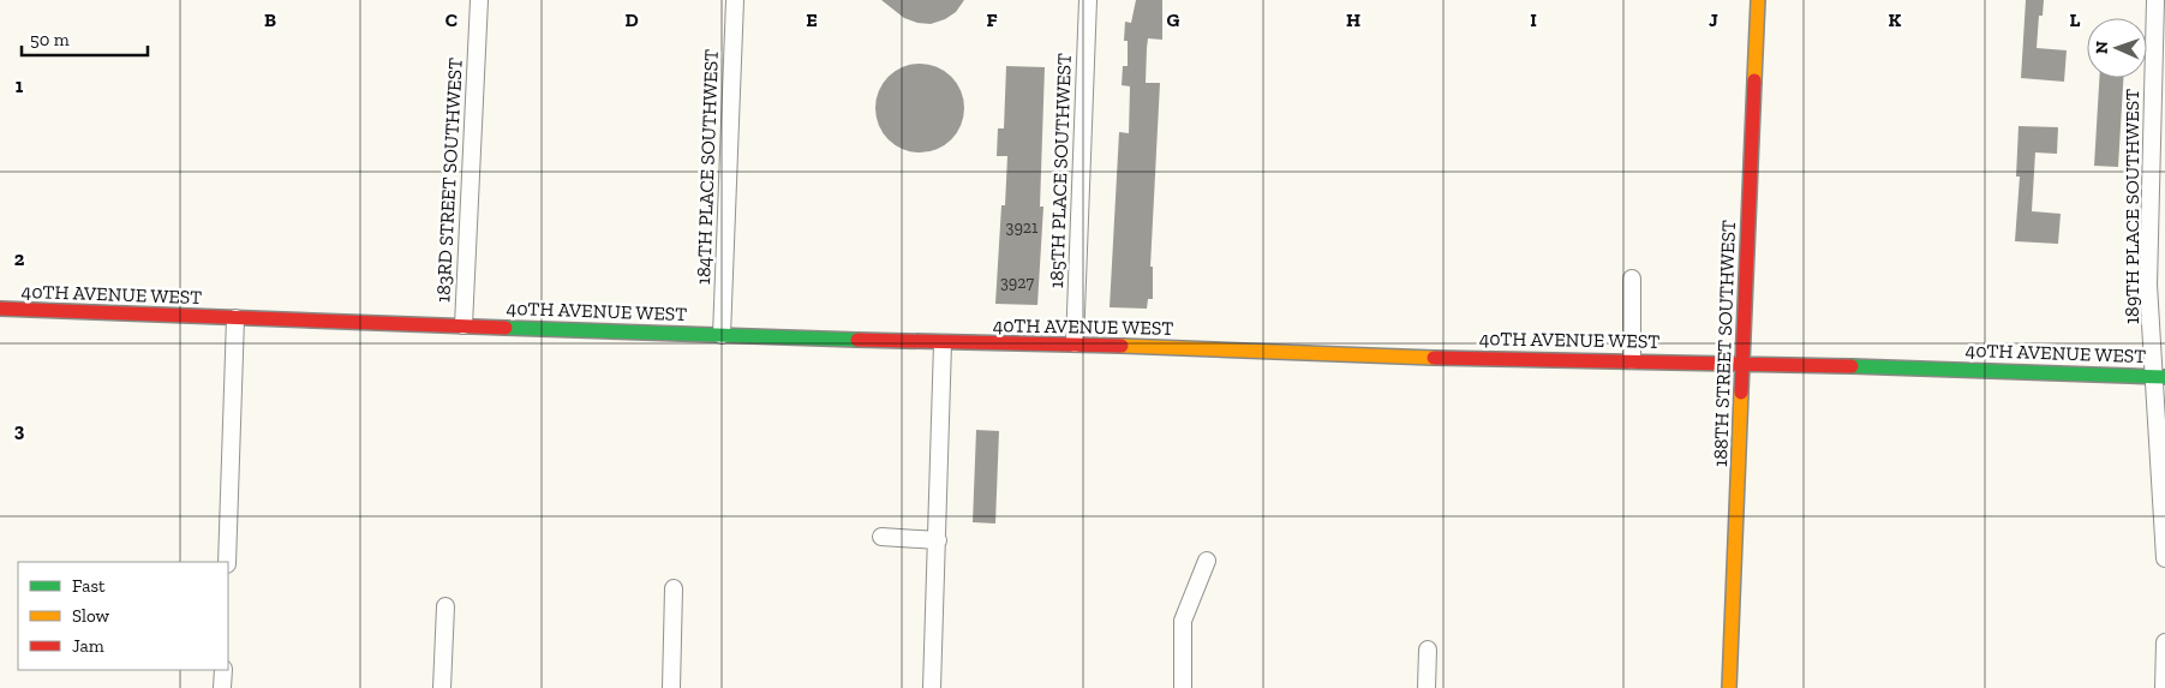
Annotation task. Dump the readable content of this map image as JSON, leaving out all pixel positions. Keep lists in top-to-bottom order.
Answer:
{
  "streets": {
    "street": [
      "184TH PLACE SOUTHWEST",
      "185TH PLACE SOUTHWEST",
      "183RD STREET SOUTHWEST",
      "189TH PLACE SOUTHWEST",
      "40TH AVENUE WEST",
      "188TH STREET SOUTHWEST"
    ]
  },
  "crossings": [
    ["184TH PLACE SOUTHWEST", "40TH AVENUE WEST"],
    ["185TH PLACE SOUTHWEST", "40TH AVENUE WEST"],
    ["183RD STREET SOUTHWEST", "40TH AVENUE WEST"],
    ["189TH PLACE SOUTHWEST", "40TH AVENUE WEST"],
    ["40TH AVENUE WEST", "188TH STREET SOUTHWEST"]
  ],
  "house_numbers": ["3921", "3927"],
  "legend": ["Fast", "Slow", "Jam"],
  "scale_bar": "50 m",
  "north": "left",
  "grid": {
    "columns": [
      "B",
      "C",
      "D",
      "E",
      "F",
      "G",
      "H",
      "I",
      "J",
      "K",
      "L"
    ],
    "rows": ["1", "2", "3"]
  }
}
